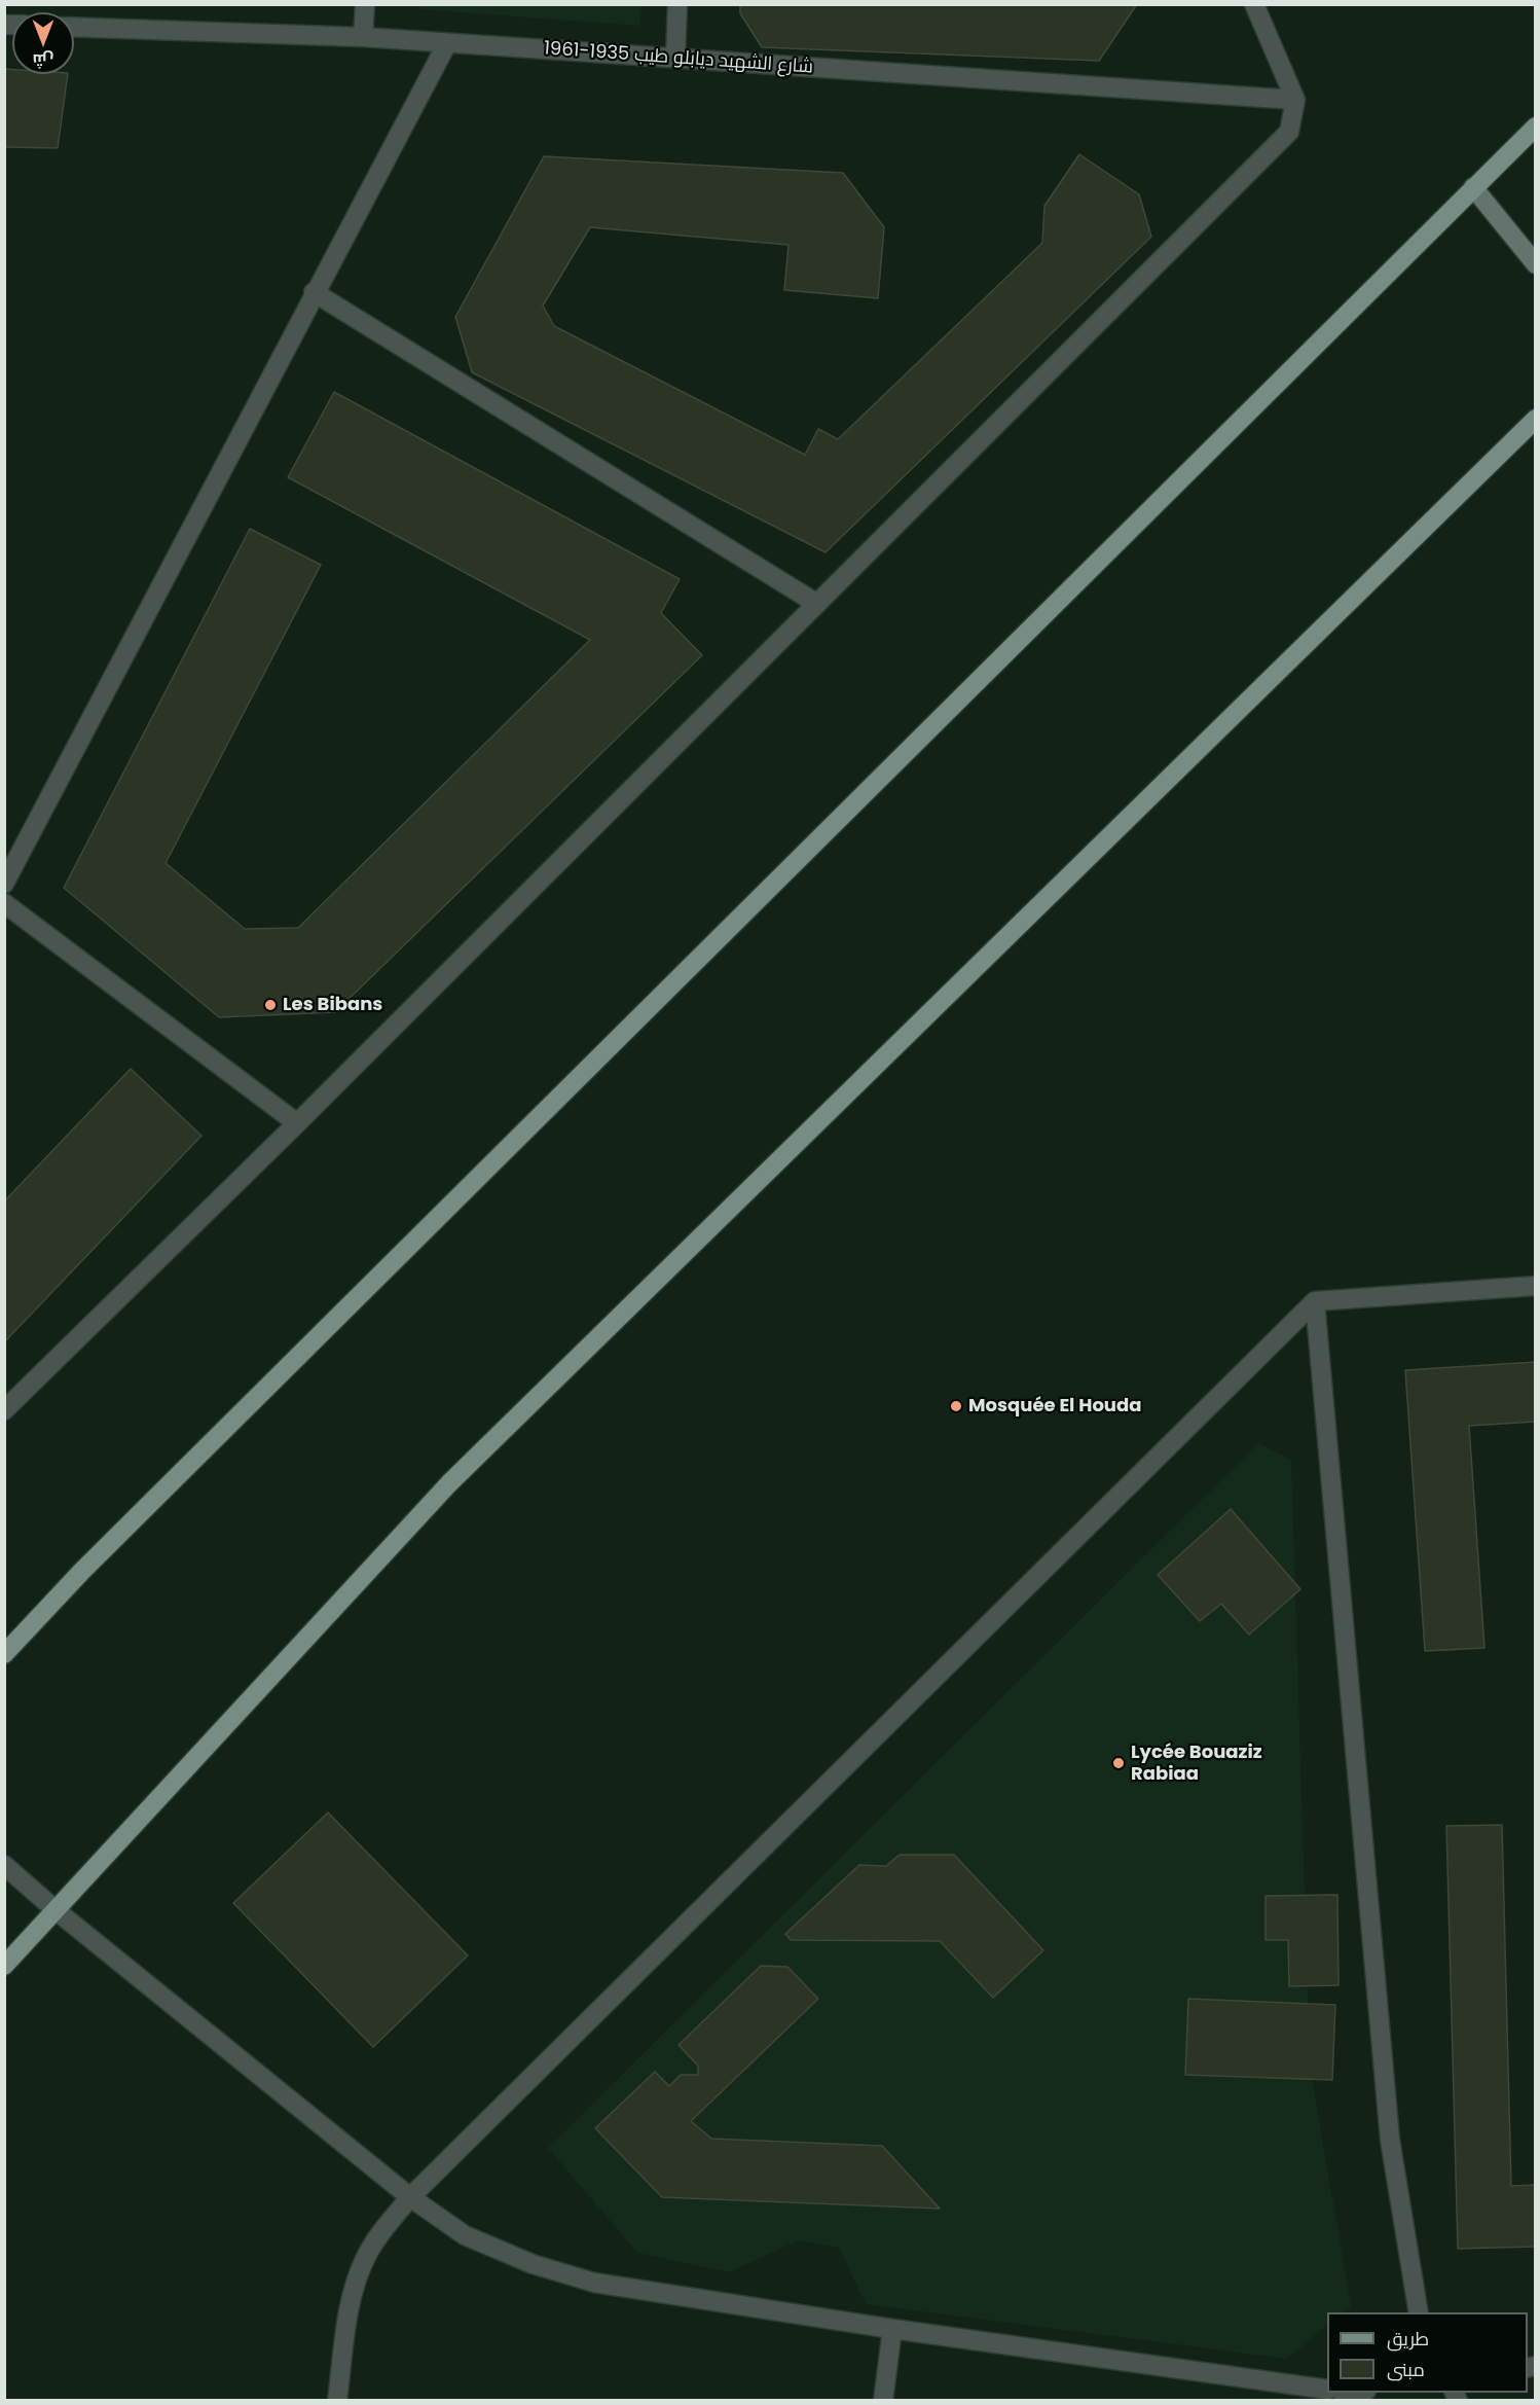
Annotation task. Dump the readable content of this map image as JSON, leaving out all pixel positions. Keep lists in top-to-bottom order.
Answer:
{
  "streets": {
    "street": ["شارع الشهيد ديابلو طيب 1935-1961"]
  },
  "places": ["Les Bibans", "Mosquée El Houda", "Lycée Bouaziz Rabiaa"],
  "legend": ["طريق", "مبنى"],
  "north": "bottom"
}
